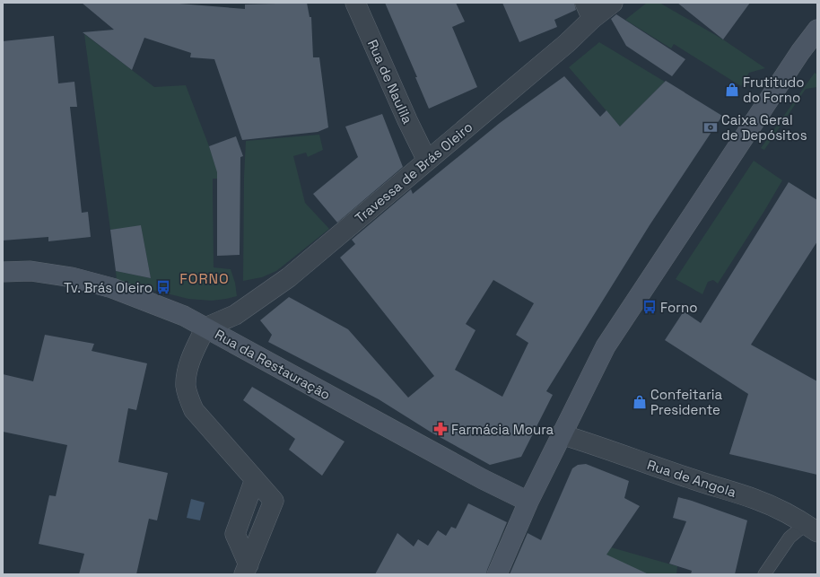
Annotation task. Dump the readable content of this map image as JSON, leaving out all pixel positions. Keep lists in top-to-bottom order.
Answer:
{
  "streets": {
    "main road": ["Rua da Restauração"],
    "street": ["Rua de Naulila", "Travessa de Brás Oleiro", "Rua de Angola"]
  },
  "crossings": [
    ["Rua de Naulila", "Travessa de Brás Oleiro"],
    ["Travessa de Brás Oleiro", "Rua da Restauração"]
  ],
  "districts": ["FORNO"],
  "places": {
    "shop": ["Frutitudo do Forno", "Confeitaria Presidente"],
    "bank": ["Caixa Geral de Depósitos"],
    "bus stop": ["Tv. Brás Oleiro", "Forno"],
    "pharmacy": ["Farmácia Moura"]
  }
}
